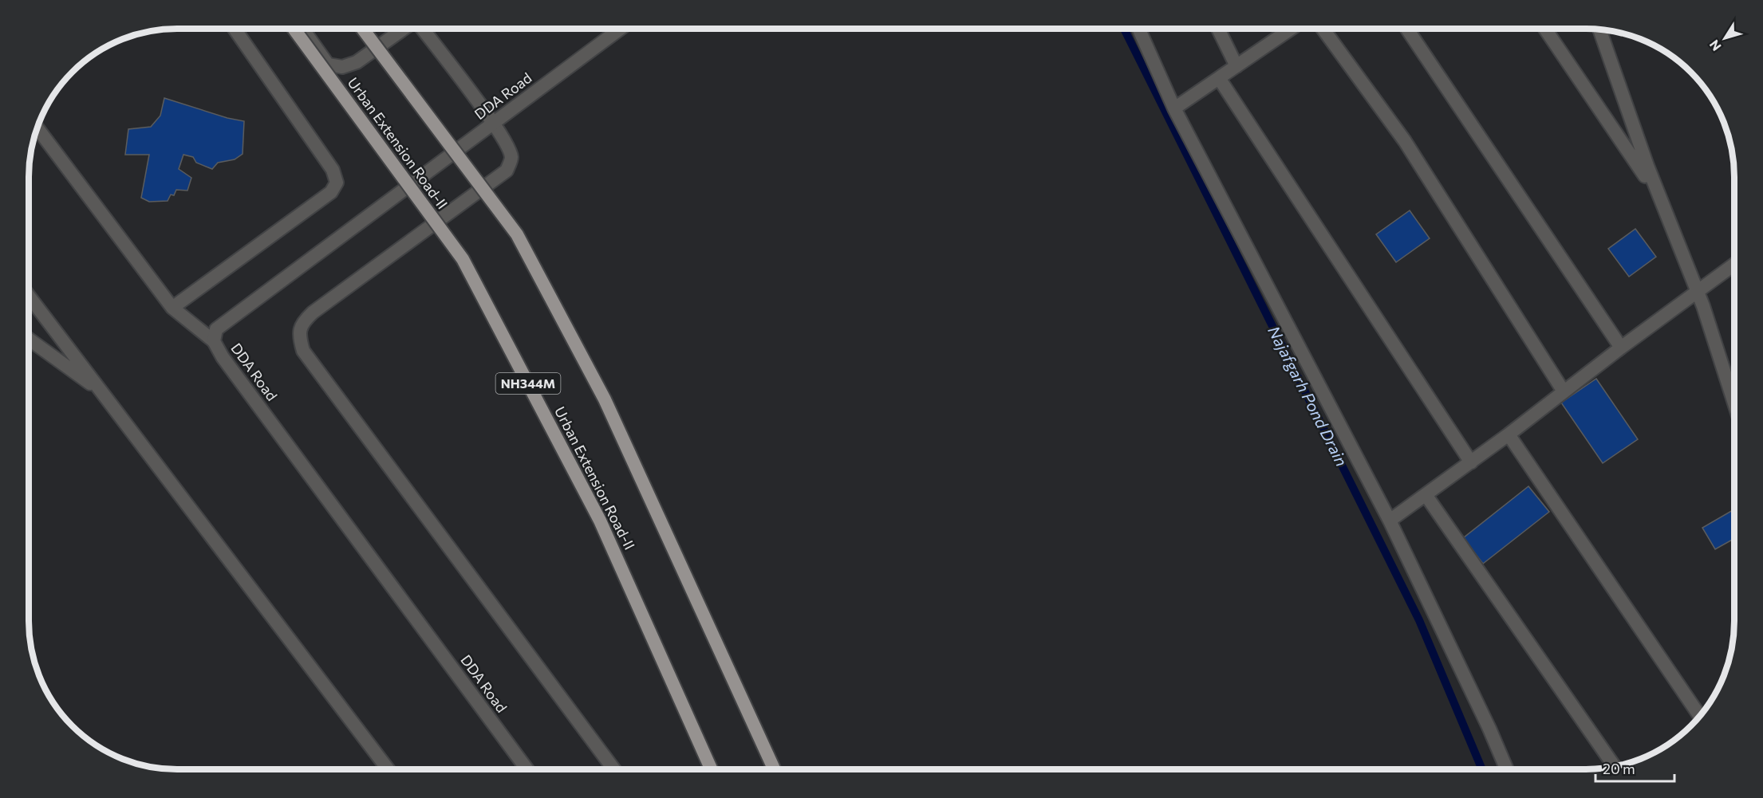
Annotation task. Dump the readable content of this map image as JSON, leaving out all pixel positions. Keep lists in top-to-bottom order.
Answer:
{
  "streets": {
    "highway": ["Urban Extension Road-II", "NH344M"],
    "street": ["DDA Road"]
  },
  "water": ["Najafgarh Pond Drain"],
  "scale_bar": "20 m",
  "north": "bottom left"
}
